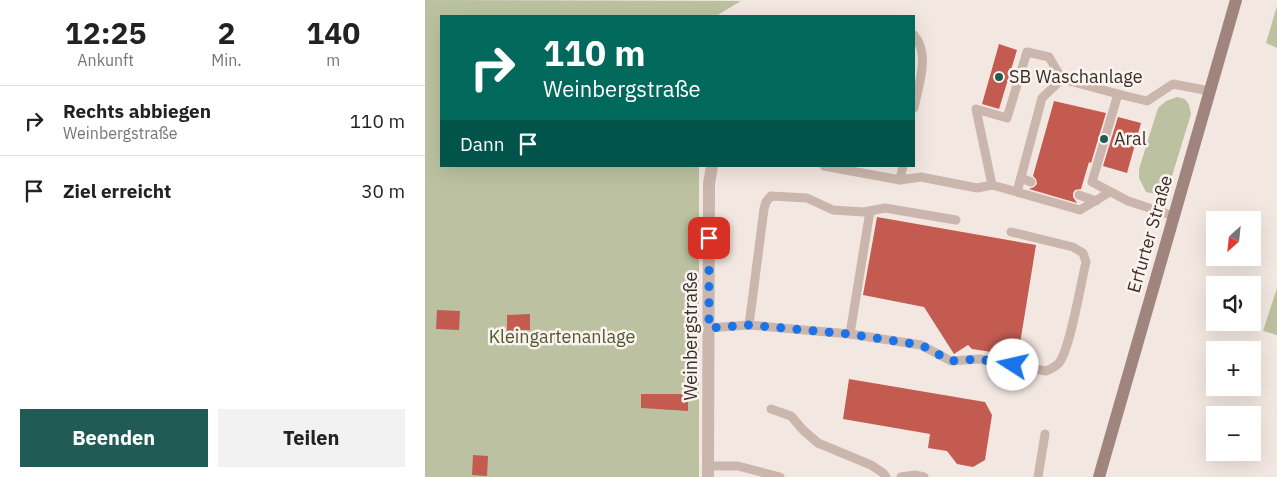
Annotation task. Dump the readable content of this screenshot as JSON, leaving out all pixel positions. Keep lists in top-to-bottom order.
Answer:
{
  "streets": {
    "main road": ["Erfurter Straße"],
    "street": ["Weinbergstraße"]
  },
  "parks": ["Kleingartenanlage"],
  "places": ["SB Waschanlage", "Aral"],
  "north": "bottom left",
  "page": {
    "eta": [
      "12:25",
      "Ankunft",
      "2",
      "Min.",
      "140",
      "m"
    ],
    "turn": ["110 m", "Weinbergstraße"],
    "list": [
      {
        "name": "Rechts abbiegen",
        "note": "Weinbergstraße",
        "value": "110 m"
      },
      {
        "name": "Ziel erreicht",
        "value": "30 m"
      }
    ],
    "then": "Dann",
    "map_buttons": ["+", "−"],
    "buttons": ["Beenden", "Teilen"]
  }
}
